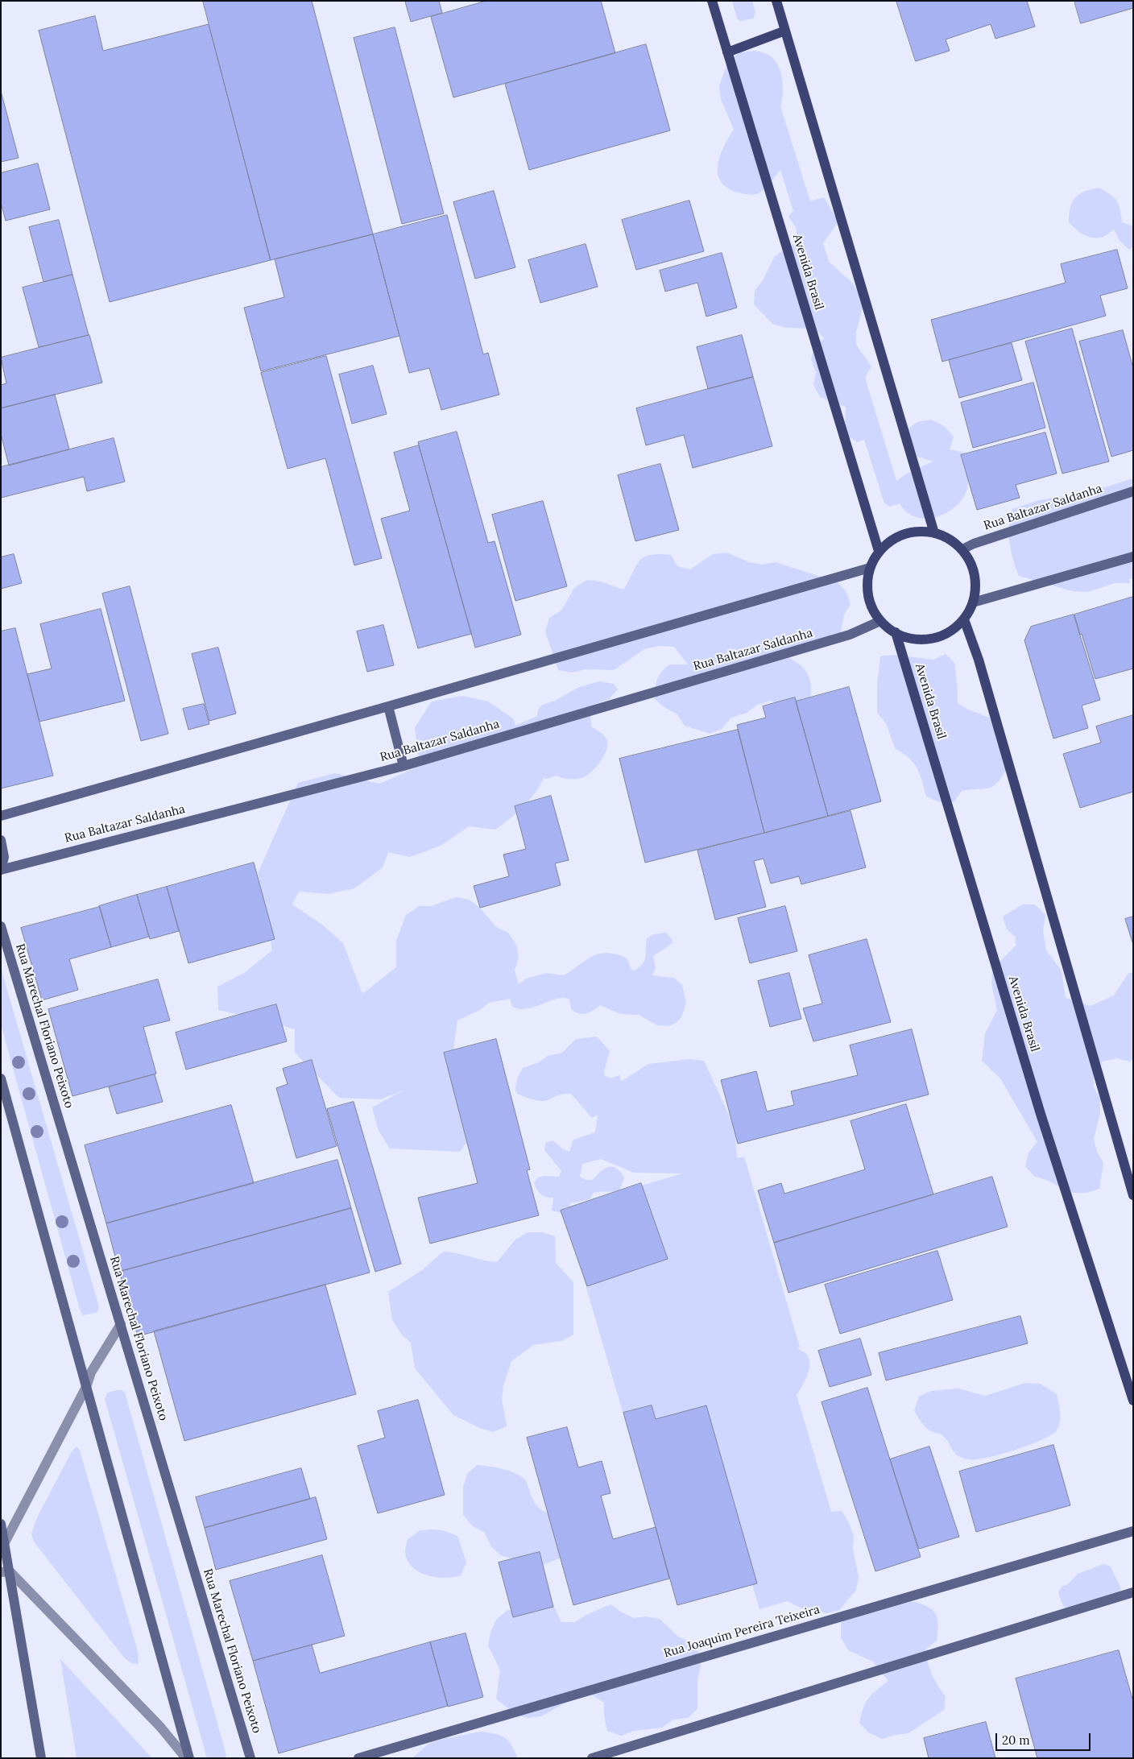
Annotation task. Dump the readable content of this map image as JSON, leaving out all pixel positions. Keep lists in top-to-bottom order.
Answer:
{
  "streets": {
    "main road": [
      "Avenida Brasil",
      "Rua Baltazar Saldanha",
      "Rua Marechal Floriano Peixoto",
      "Rua Joaquim Pereira Teixeira"
    ]
  },
  "crossings": [
    ["Avenida Brasil", "Rua Baltazar Saldanha"]
  ],
  "scale_bar": "20 m"
}
